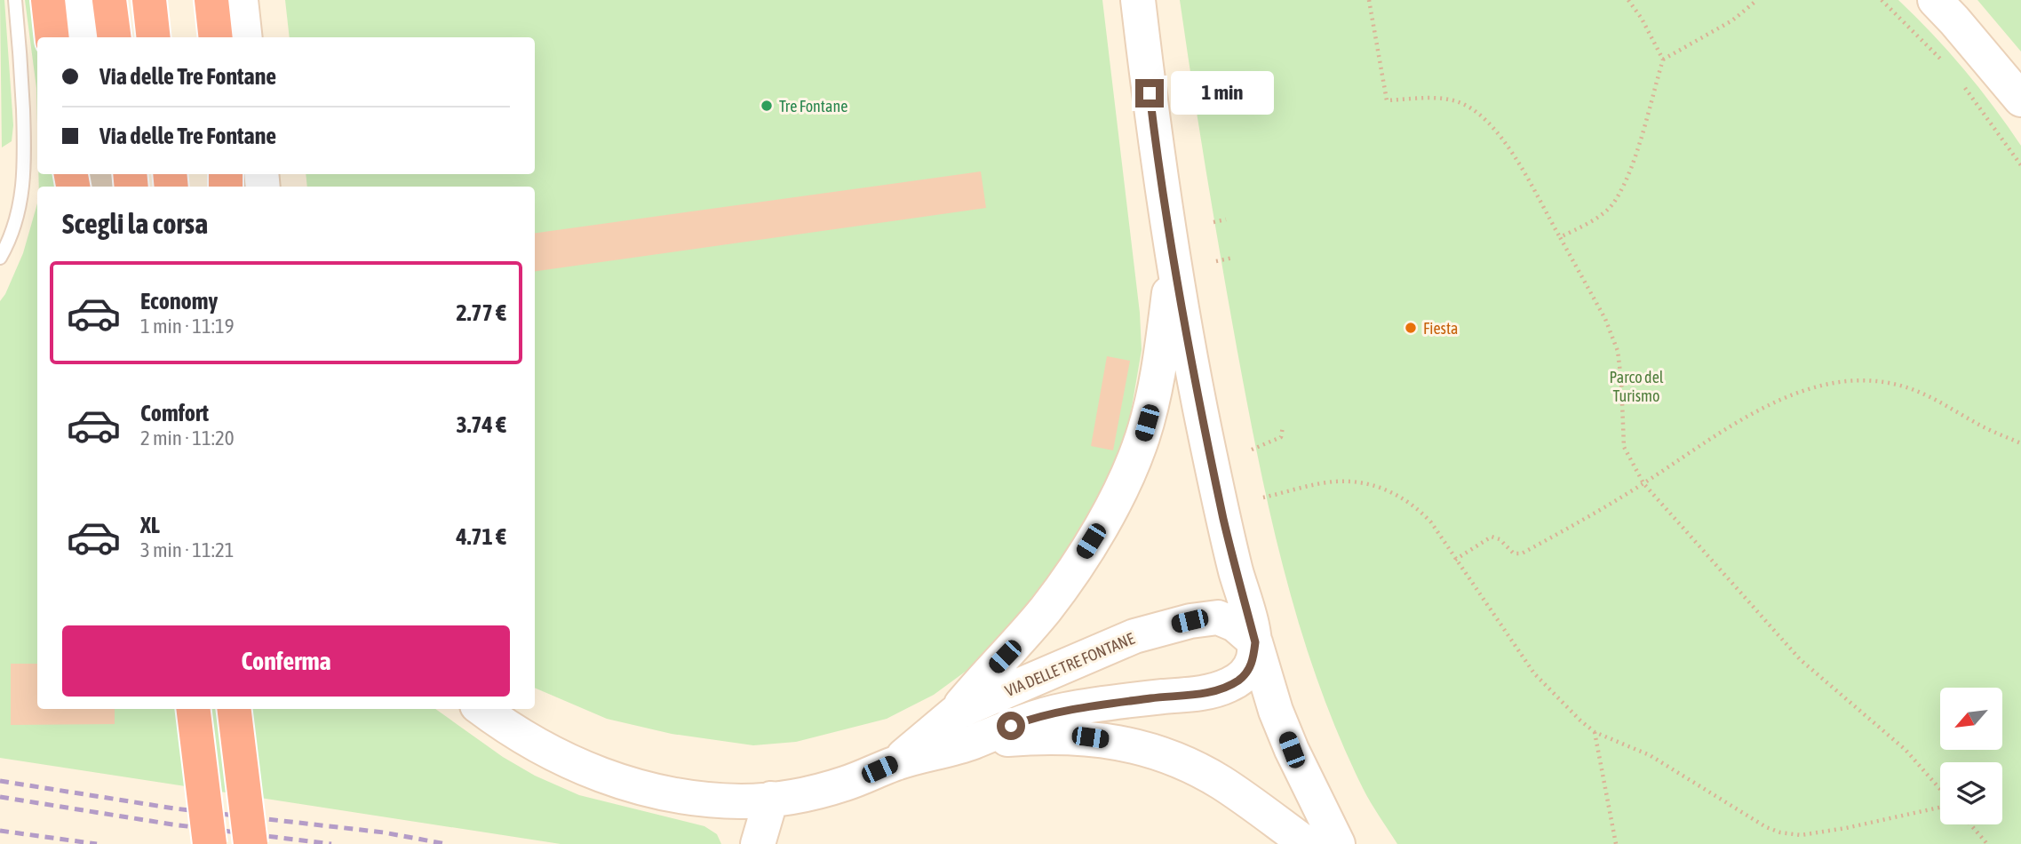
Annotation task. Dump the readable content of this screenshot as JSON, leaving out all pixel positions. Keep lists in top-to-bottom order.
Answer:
{
  "streets": {
    "main road": ["VIA DELLE TRE FONTANE"]
  },
  "parks": ["Parco del Turismo"],
  "places": ["Tre Fontane", "Fiesta"],
  "north": "bottom left",
  "page": {
    "banner": ["Via delle Tre Fontane", "Via delle Tre Fontane"],
    "bubble": "1 min",
    "heading": "Scegli la corsa",
    "list": [
      {
        "name": "Economy",
        "note": "1 min · 11:19",
        "value": "2.77 €"
      },
      {
        "name": "Comfort",
        "note": "2 min · 11:20",
        "value": "3.74 €"
      },
      {
        "name": "XL",
        "note": "3 min · 11:21",
        "value": "4.71 €"
      }
    ],
    "buttons": "Conferma"
  }
}
